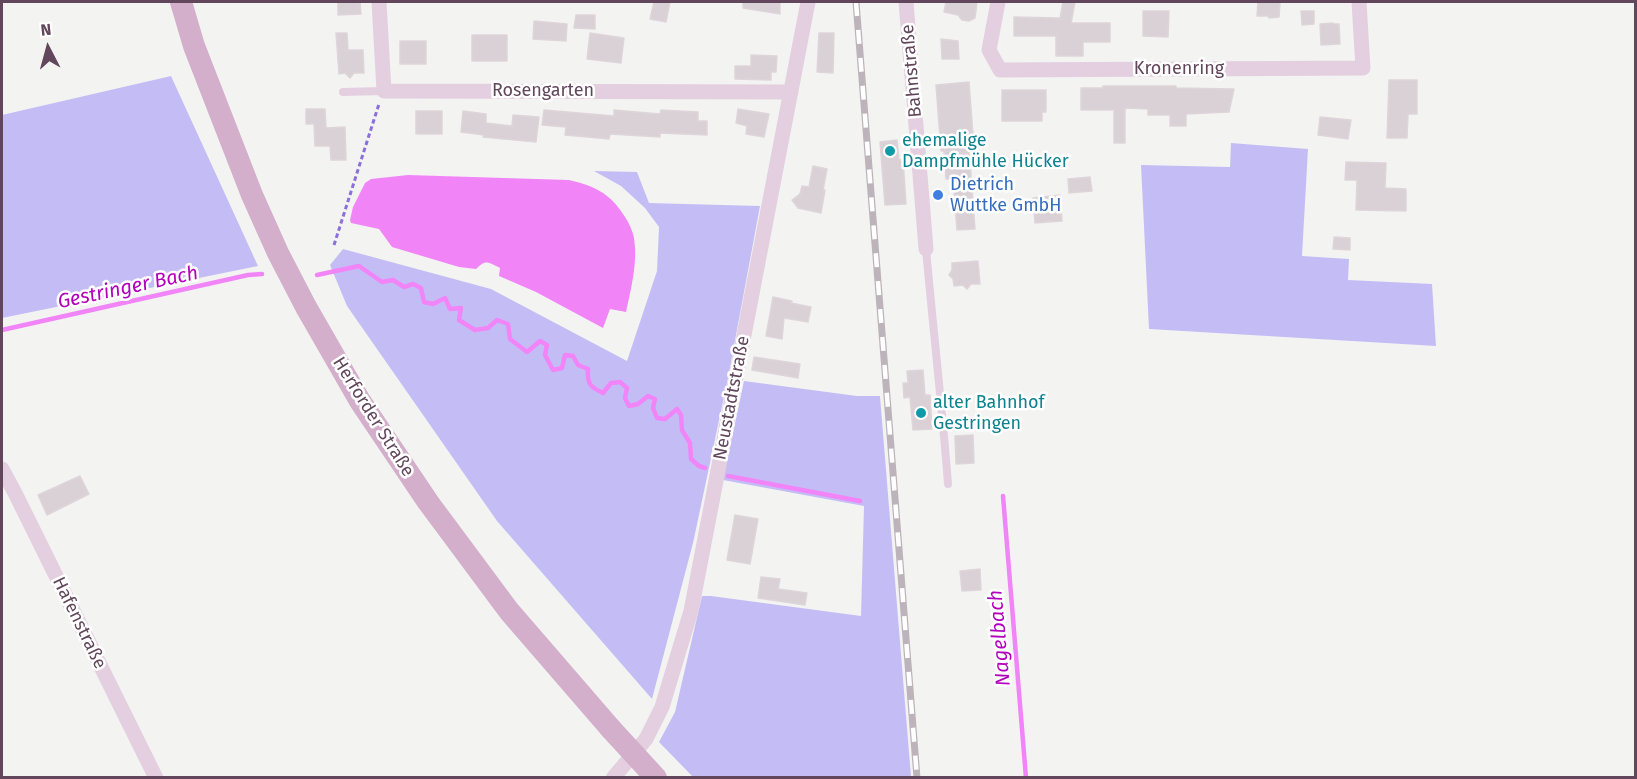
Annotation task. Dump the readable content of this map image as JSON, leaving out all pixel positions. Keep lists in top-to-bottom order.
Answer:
{
  "streets": {
    "main road": ["Herforder Straße"],
    "street": [
      "Kronenring",
      "Bahnstraße",
      "Rosengarten",
      "Neustadtstraße",
      "Hafenstraße"
    ]
  },
  "crossings": [
    ["Rosengarten", "Neustadtstraße"]
  ],
  "water": ["Gestringer Bach", "Nagelbach"],
  "places": ["ehemalige Dampfmühle Hücker", "Dietrich Wuttke GmbH", "alter Bahnhof Gestringen"],
  "north": "top"
}
